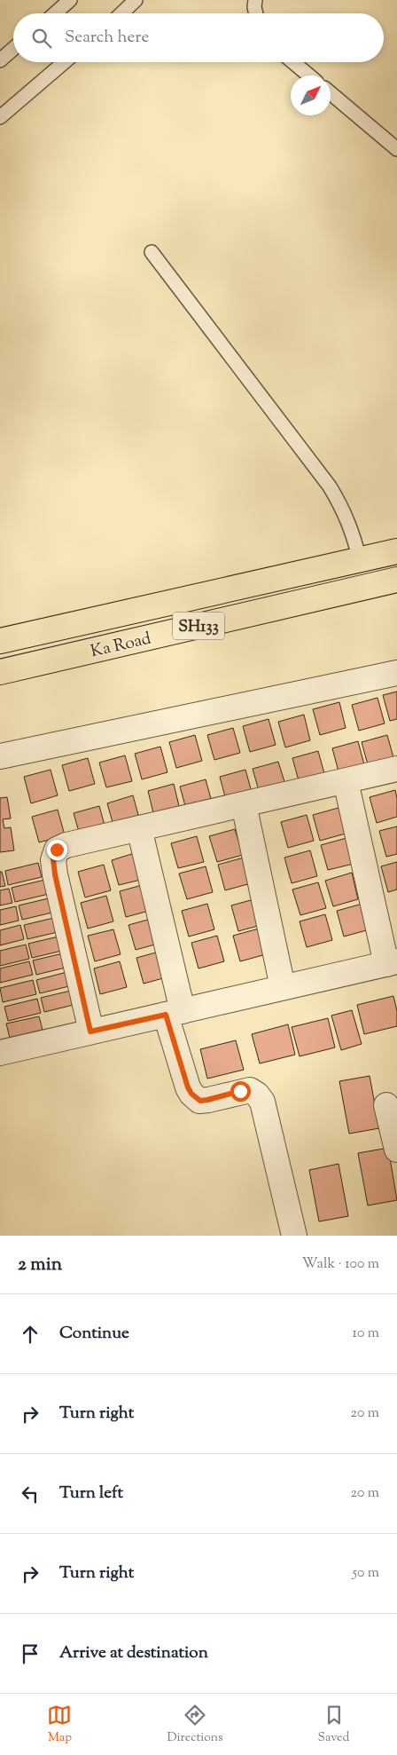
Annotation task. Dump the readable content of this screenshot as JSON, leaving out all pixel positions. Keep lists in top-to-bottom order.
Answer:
{
  "streets": {
    "main road": ["SH133", "Ka Road"]
  },
  "north": "top right",
  "page": {
    "search": "Search here",
    "heading": ["2 min", "Walk · 100 m"],
    "list": [
      ["Continue", "10 m"],
      ["Turn right", "20 m"],
      ["Turn left", "20 m"],
      ["Turn right", "50 m"],
      "Arrive at destination"
    ],
    "nav": ["Map", "Directions", "Saved"]
  }
}
